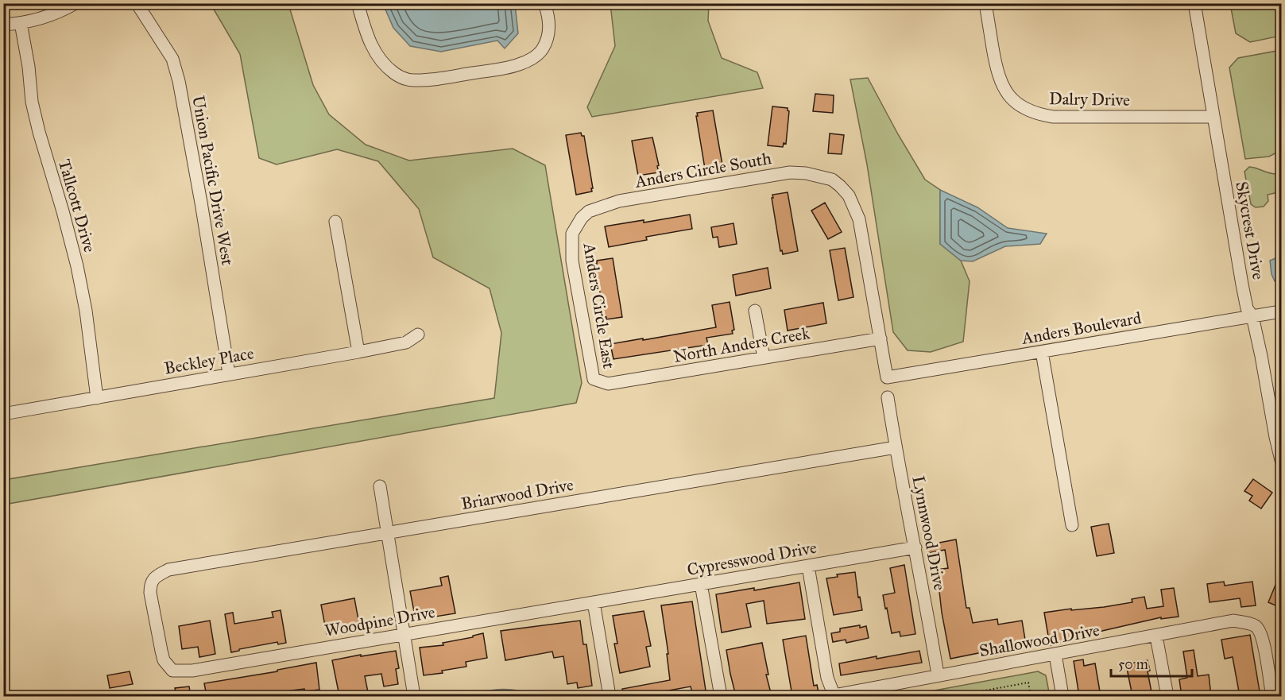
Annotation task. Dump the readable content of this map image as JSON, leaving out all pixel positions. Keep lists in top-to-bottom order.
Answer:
{
  "streets": {
    "street": [
      "Dalry Drive",
      "Anders Circle South",
      "Union Pacific Drive West",
      "Tallcott Drive",
      "Skycrest Drive",
      "Anders Circle East",
      "Anders Boulevard",
      "North Anders Creek",
      "Beckley Place",
      "Briarwood Drive",
      "Lynnwood Drive",
      "Cypresswood Drive",
      "Woodpine Drive",
      "Shallowood Drive"
    ]
  },
  "crossings": [
    ["Dalry Drive", "Skycrest Drive"],
    ["Anders Circle South", "Anders Circle East"],
    ["Anders Circle South", "Anders Boulevard"],
    ["Anders Circle South", "North Anders Creek"],
    ["Union Pacific Drive West", "Beckley Place"],
    ["Tallcott Drive", "Beckley Place"],
    ["Skycrest Drive", "Anders Boulevard"],
    ["Anders Circle East", "North Anders Creek"],
    ["Anders Boulevard", "North Anders Creek"],
    ["Briarwood Drive", "Lynnwood Drive"],
    ["Briarwood Drive", "Woodpine Drive"],
    ["Lynnwood Drive", "Cypresswood Drive"],
    ["Lynnwood Drive", "Shallowood Drive"],
    ["Cypresswood Drive", "Woodpine Drive"]
  ],
  "scale_bar": "50 m"
}
